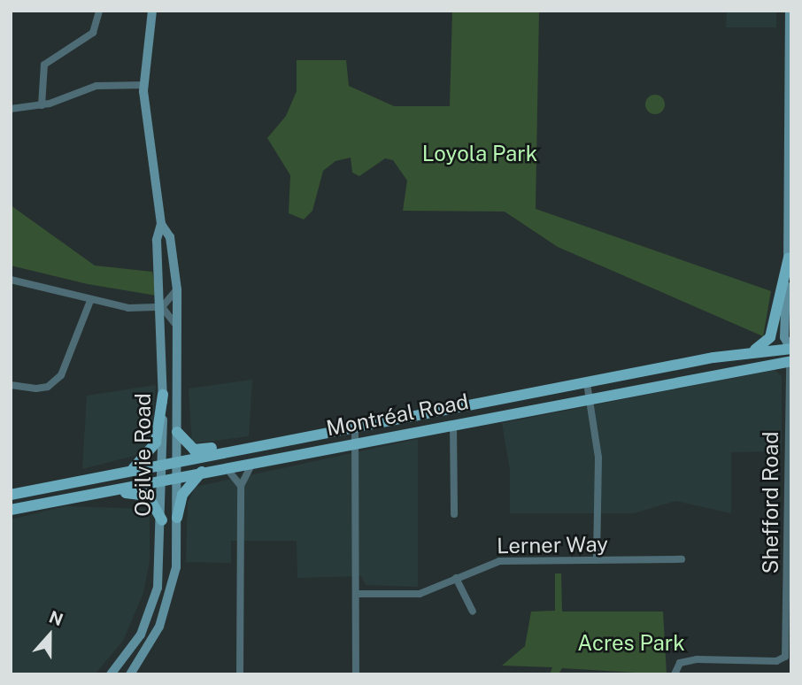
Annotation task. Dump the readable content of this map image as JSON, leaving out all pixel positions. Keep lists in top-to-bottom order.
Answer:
{
  "streets": {
    "main road": ["Montréal Road"],
    "street": ["Ogilvie Road", "Shefford Road", "Lerner Way"]
  },
  "crossings": [
    ["Montréal Road", "Ogilvie Road"],
    ["Montréal Road", "Shefford Road"]
  ],
  "parks": ["Loyola Park", "Acres Park"],
  "north": "top"
}
